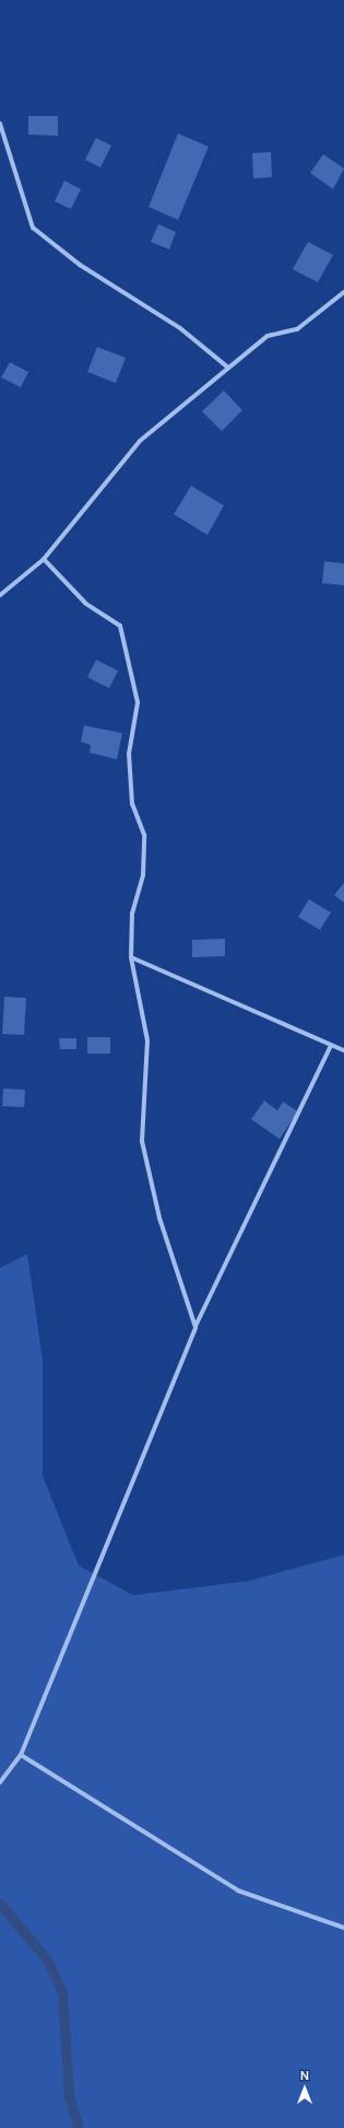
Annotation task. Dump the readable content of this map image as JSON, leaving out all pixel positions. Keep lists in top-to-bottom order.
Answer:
{
  "north": "top"
}
